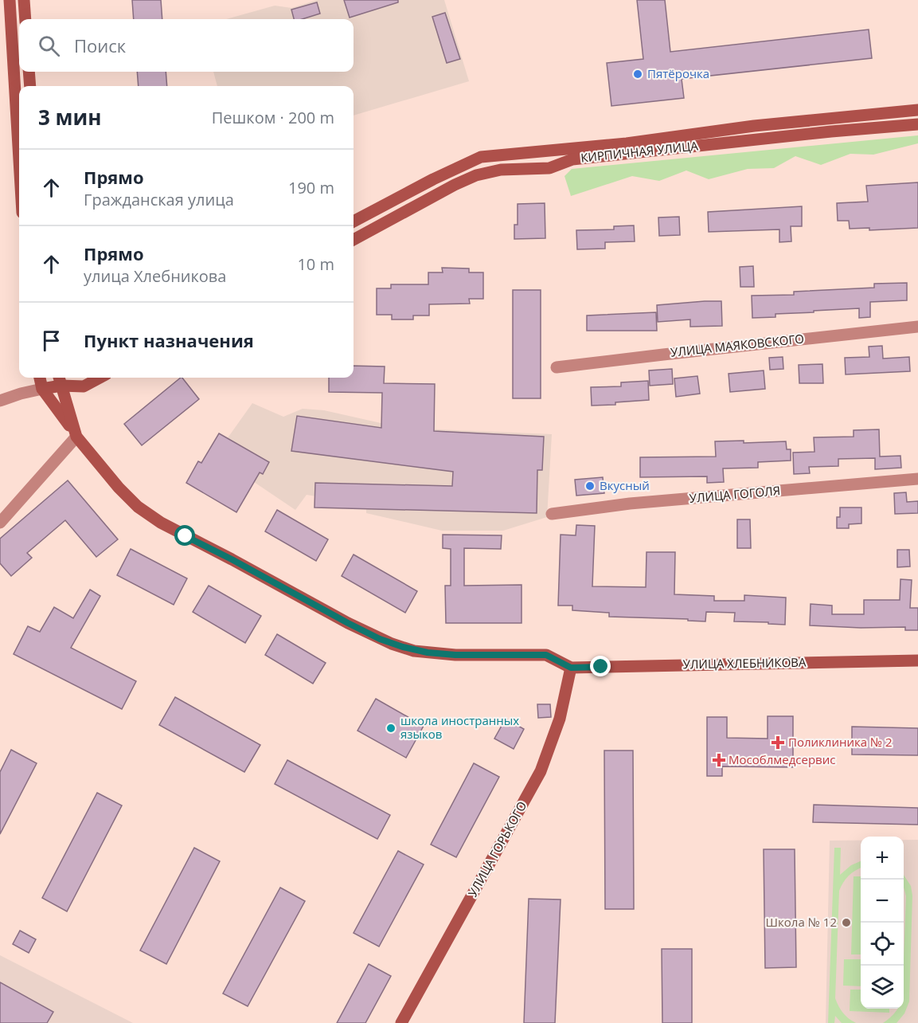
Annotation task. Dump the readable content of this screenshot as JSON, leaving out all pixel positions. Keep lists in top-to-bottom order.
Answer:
{
  "streets": {
    "street": [
      "КИРПИЧНАЯ УЛИЦА",
      "УЛИЦА МАЯКОВСКОГО",
      "УЛИЦА ГОГОЛЯ",
      "УЛИЦА ХЛЕБНИКОВА",
      "УЛИЦА ГОРЬКОГО"
    ]
  },
  "crossings": [
    ["УЛИЦА ХЛЕБНИКОВА", "УЛИЦА ГОРЬКОГО"]
  ],
  "places": {
    "other": [
      "Пятёрочка",
      "Вкусный",
      "школа иностранных языков",
      "Школа № 12"
    ],
    "health": ["Поликлиника № 2", "Мособлмедсервис"]
  },
  "page": {
    "search": "Поиск",
    "heading": ["3 мин", "Пешком · 200 m"],
    "list": [
      ["Прямо", "Гражданская улица", "190 m"],
      ["Прямо", "улица Хлебникова", "10 m"],
      "Пункт назначения"
    ],
    "map_buttons": ["+", "−"]
  }
}
